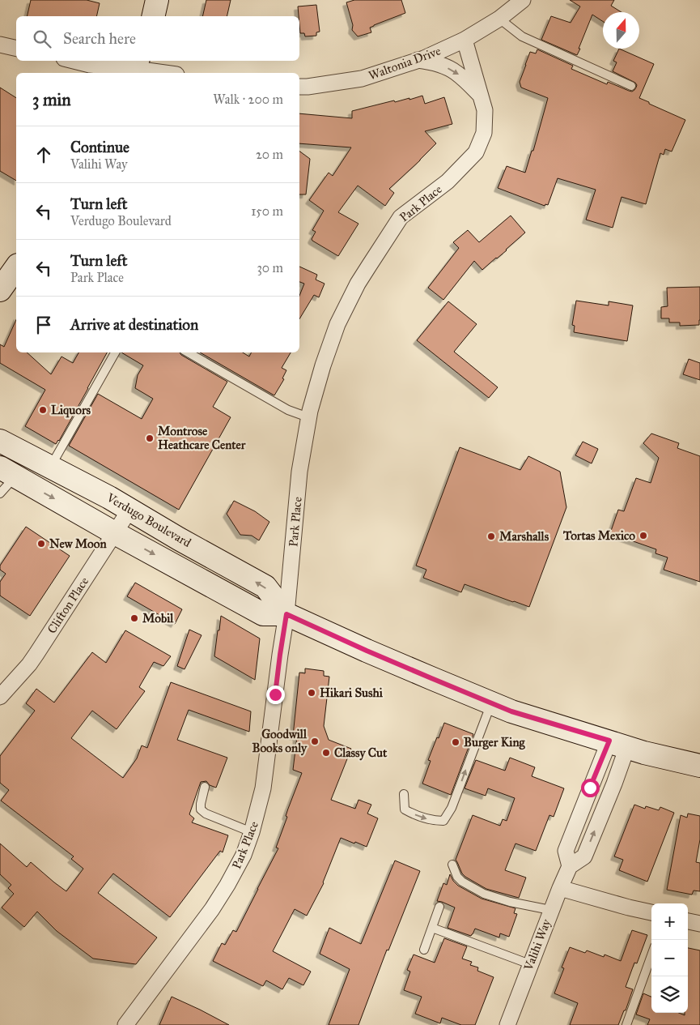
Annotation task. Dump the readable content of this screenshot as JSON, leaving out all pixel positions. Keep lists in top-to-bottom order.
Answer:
{
  "streets": {
    "main road": ["Verdugo Boulevard"],
    "street": [
      "Waltonia Drive",
      "Park Place",
      "Clifton Place",
      "Valihi Way"
    ]
  },
  "crossings": [
    ["Waltonia Drive", "Park Place"],
    ["Park Place", "Verdugo Boulevard"],
    ["Verdugo Boulevard", "Clifton Place"],
    ["Verdugo Boulevard", "Valihi Way"]
  ],
  "places": [
    "Liquors",
    "Montrose Heathcare Center",
    "Tortas Mexico",
    "Marshalls",
    "New Moon",
    "Mobil",
    "Hikari Sushi",
    "Goodwill Books only",
    "Burger King",
    "Classy Cut"
  ],
  "north": "top",
  "page": {
    "search": "Search here",
    "heading": ["3 min", "Walk · 200 m"],
    "list": [
      ["Continue", "Valihi Way", "20 m"],
      ["Turn left", "Verdugo Boulevard", "150 m"],
      ["Turn left", "Park Place", "30 m"],
      "Arrive at destination"
    ],
    "map_buttons": ["+", "−"]
  }
}
